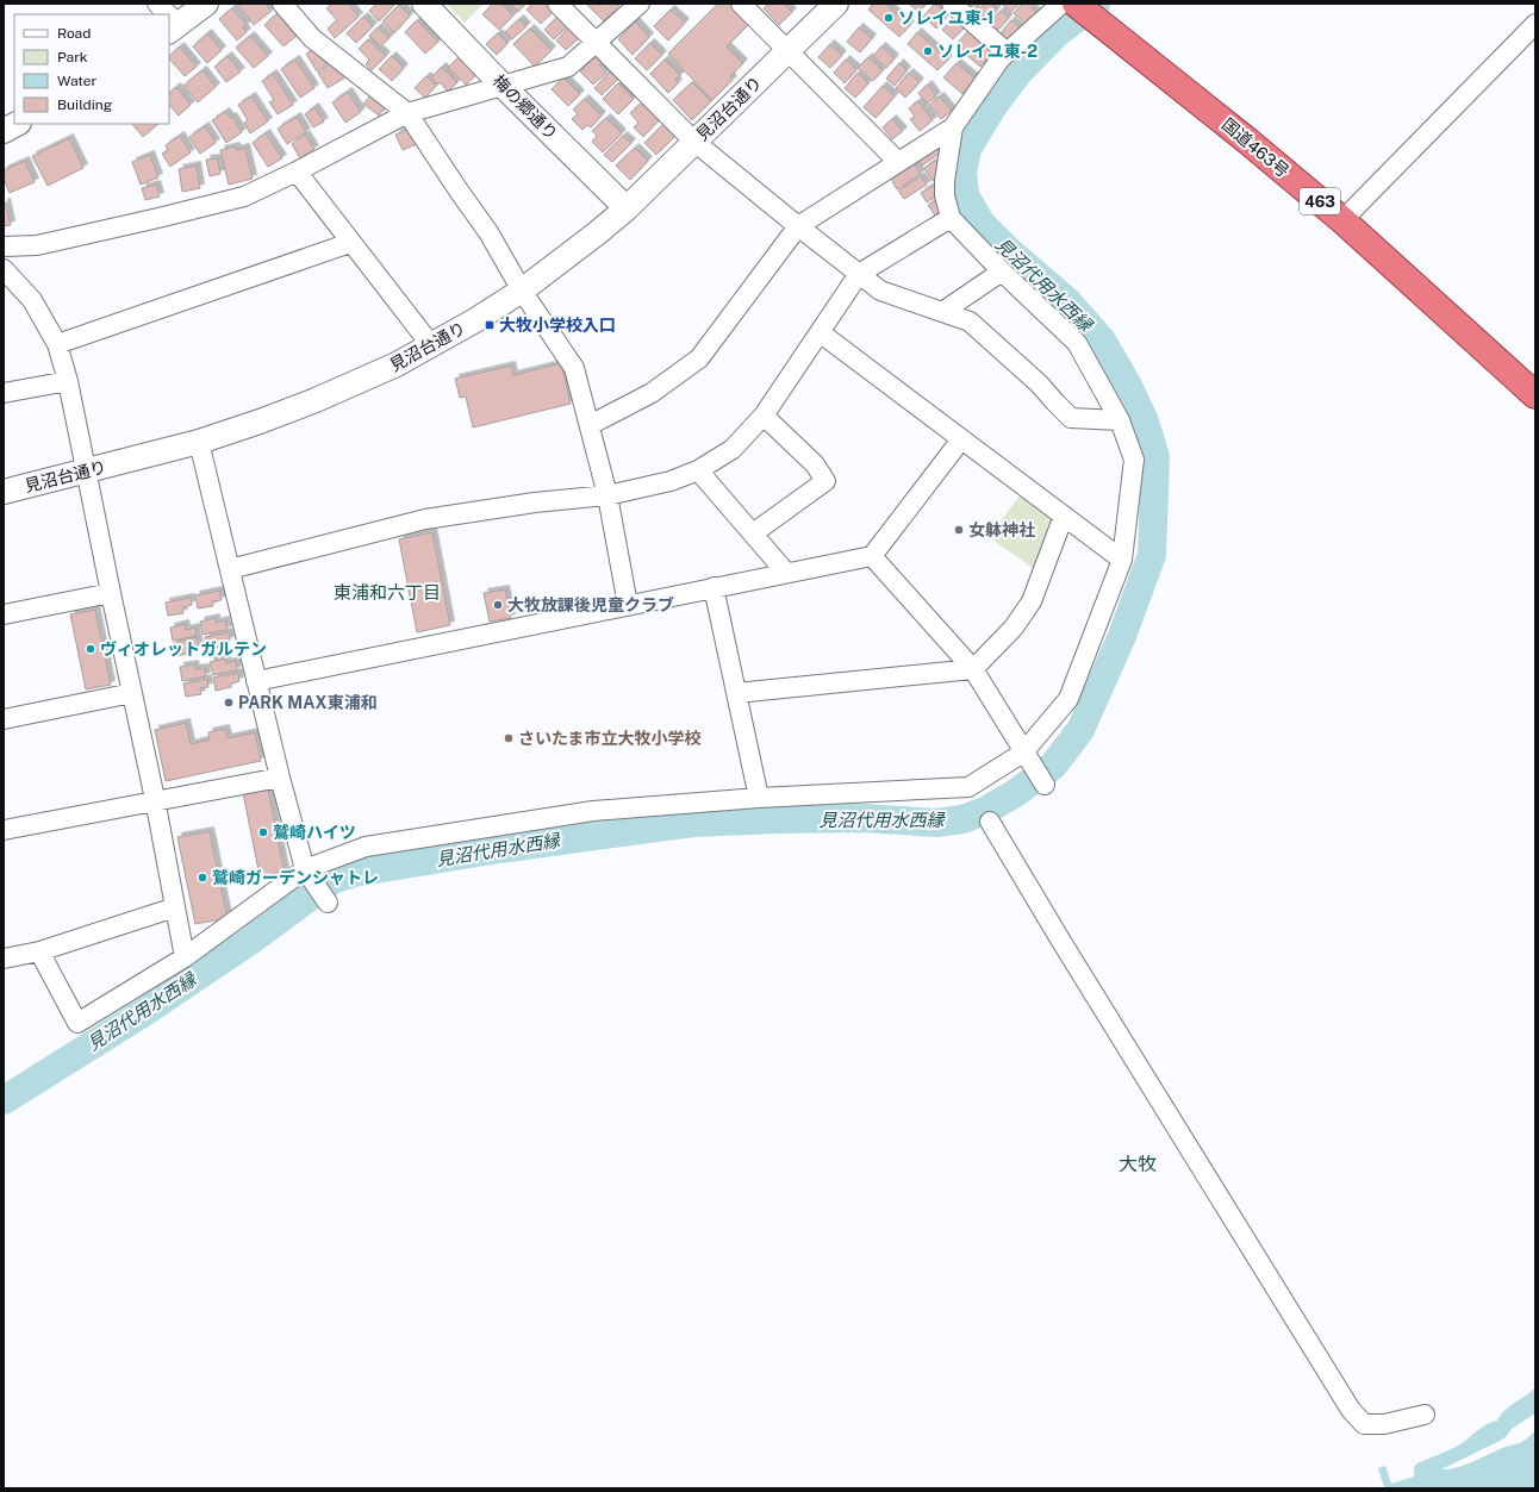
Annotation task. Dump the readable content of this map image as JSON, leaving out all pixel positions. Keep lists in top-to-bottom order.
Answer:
{
  "streets": {
    "highway": ["国道463号", "463"],
    "street": ["梅の郷通り", "見沼台通り"]
  },
  "crossings": [
    ["梅の郷通り", "見沼台通り"]
  ],
  "districts": ["東浦和六丁目", "大牧"],
  "water": ["見沼代用水西縁"],
  "places": {
    "other": [
      "ソレイユ東-1",
      "ソレイユ東-2",
      "女躰神社",
      "大牧放課後児童クラブ",
      "ヴィオレットガルテン",
      "PARK MAX東浦和",
      "さいたま市立大牧小学校",
      "鷲崎ハイツ",
      "鷲崎ガーデンシャトレ"
    ],
    "transit": ["大牧小学校入口"]
  },
  "legend": [
    "Road",
    "Park",
    "Water",
    "Building"
  ]
}
